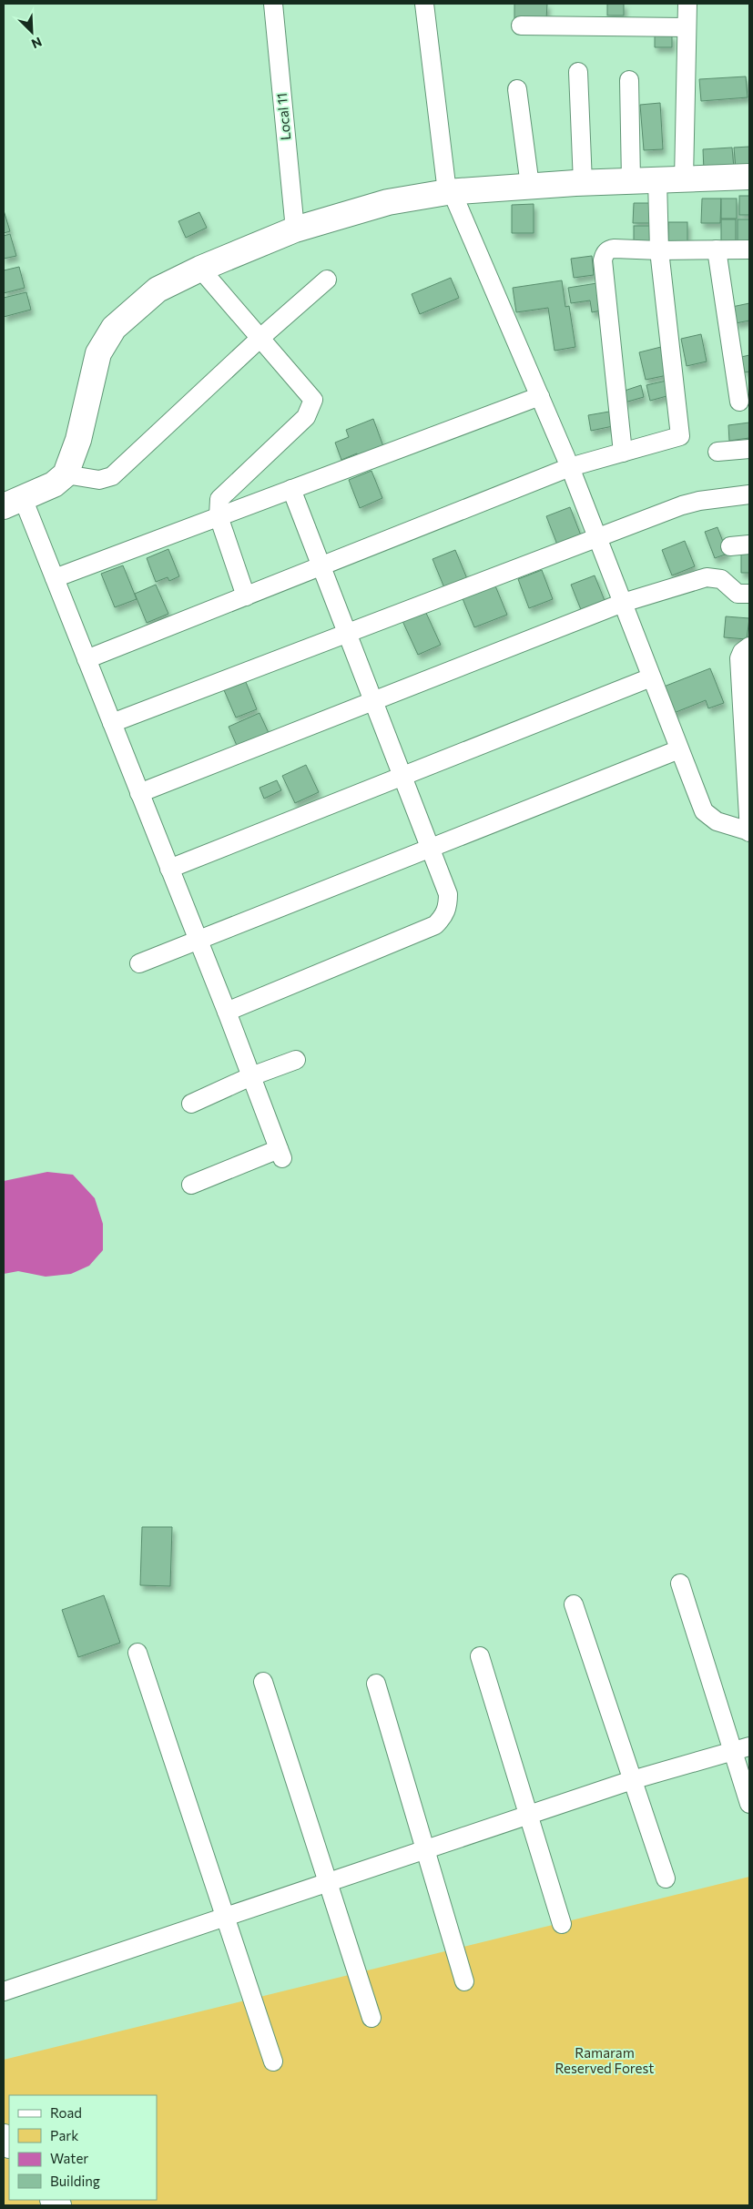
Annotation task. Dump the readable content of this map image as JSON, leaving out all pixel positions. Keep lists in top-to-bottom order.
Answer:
{
  "streets": {
    "street": ["Local 11"]
  },
  "parks": ["Ramaram Reserved Forest"],
  "legend": [
    "Road",
    "Park",
    "Water",
    "Building"
  ],
  "north": "bottom right"
}
